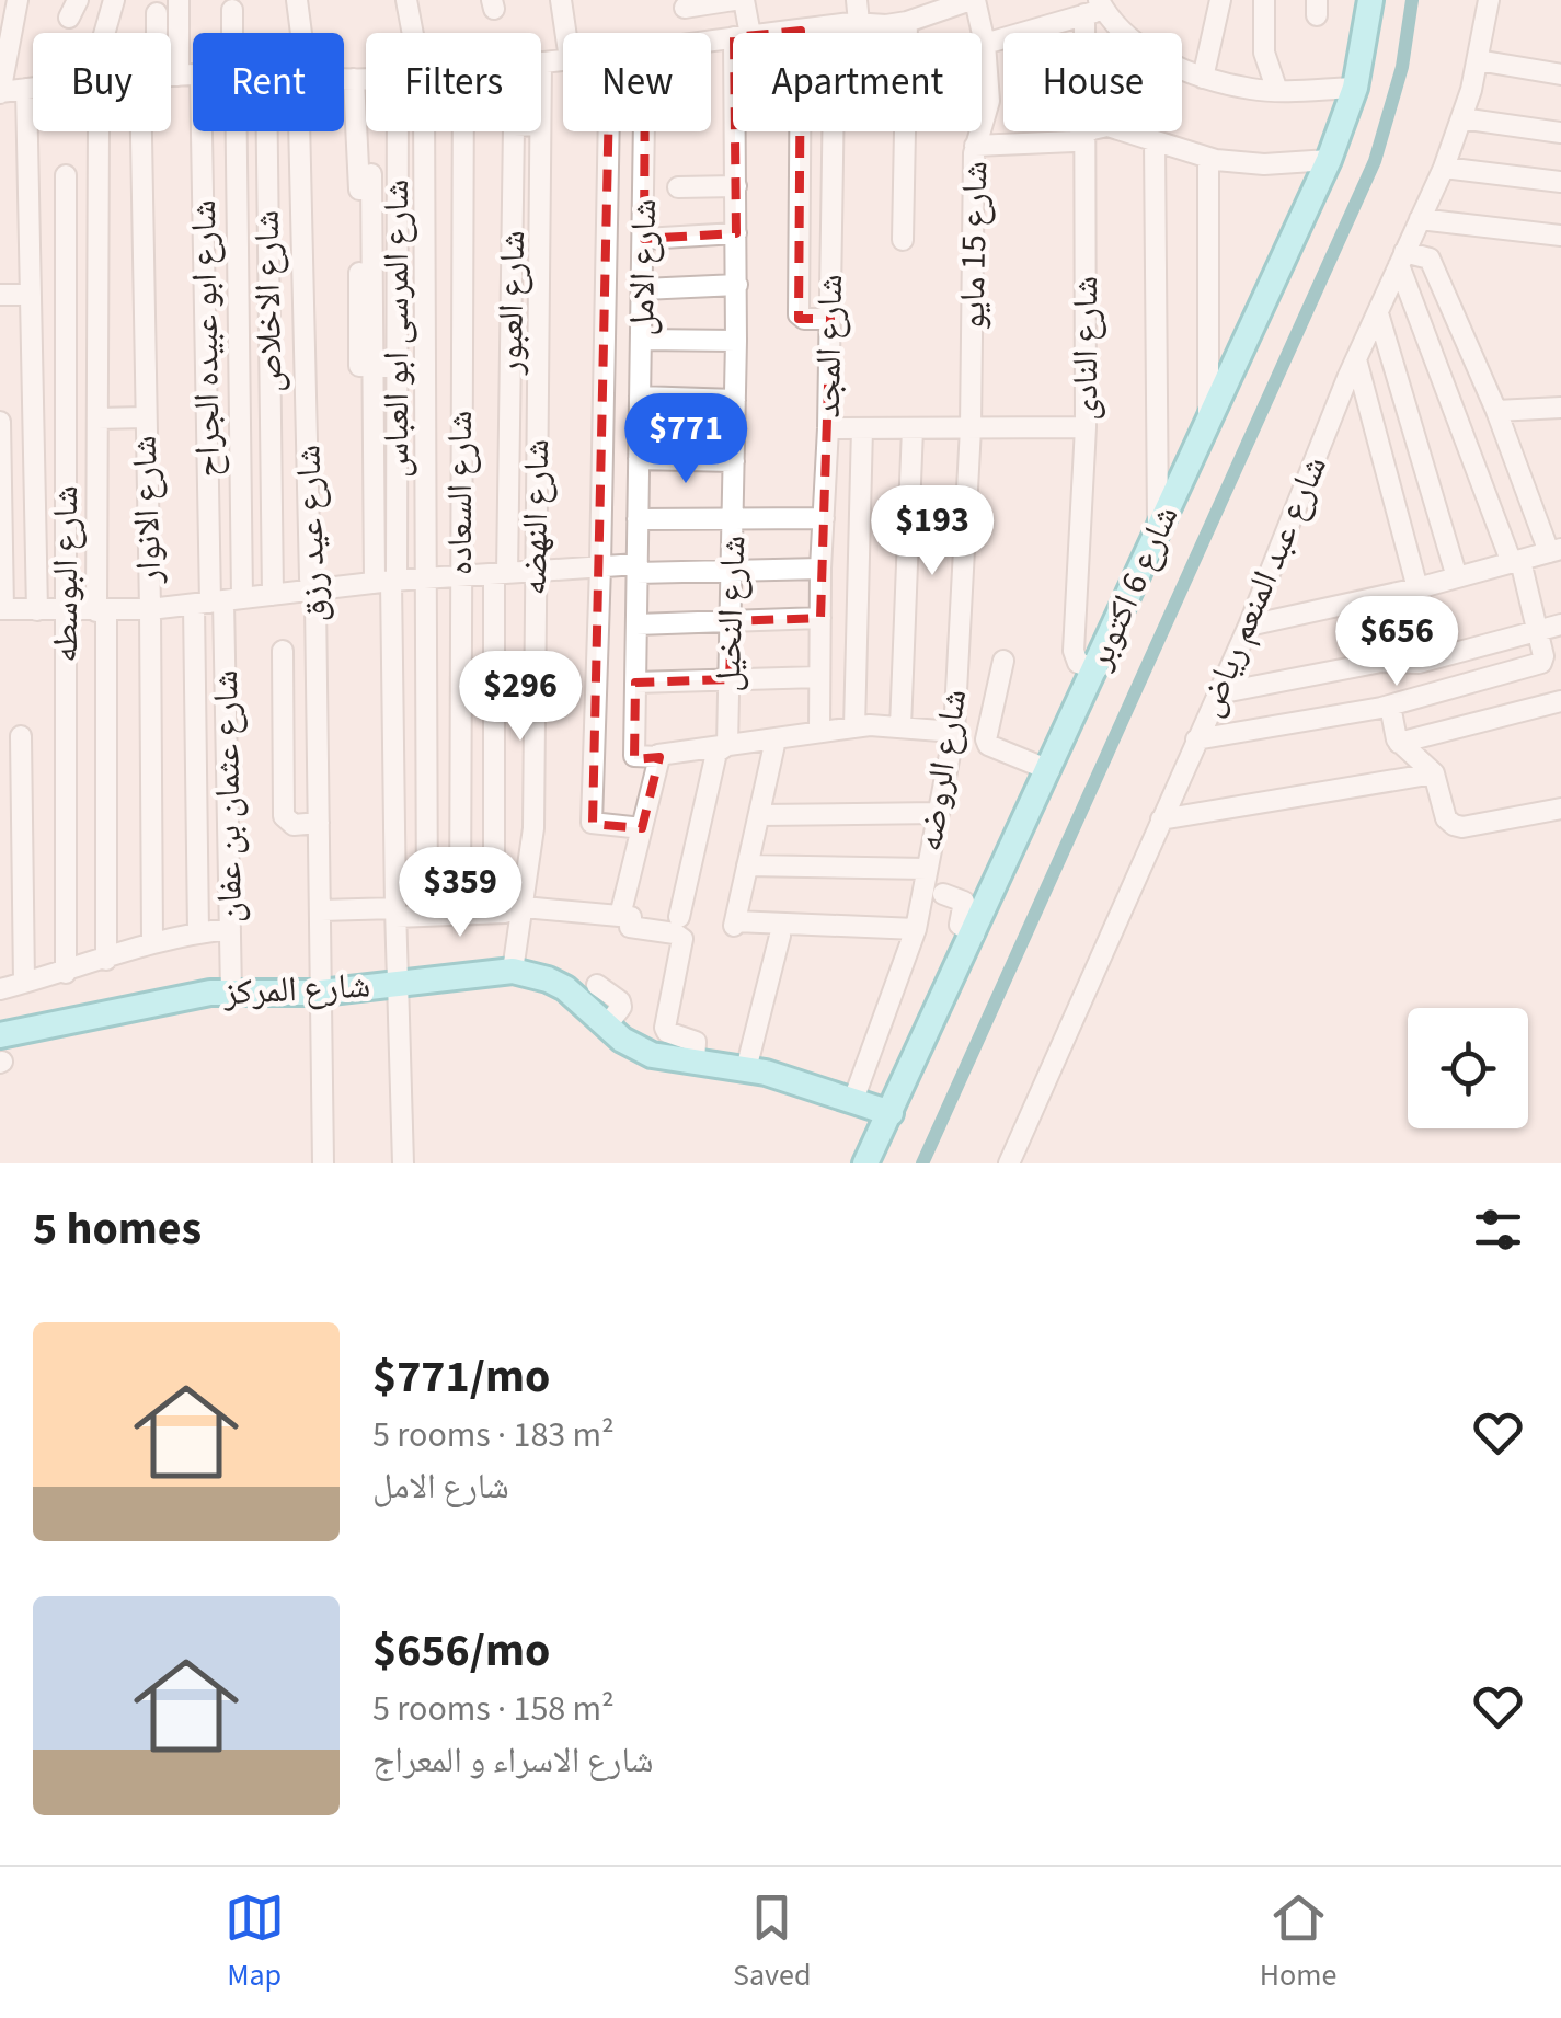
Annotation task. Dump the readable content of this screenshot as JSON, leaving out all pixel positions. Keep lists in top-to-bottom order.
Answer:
{
  "streets": {
    "main road": ["شارع 6 اكتوبر", "شارع المركز"],
    "street": [
      "شارع 15 مايو",
      "شارع الامل",
      "شارع الاخلاص",
      "شارع العبور",
      "شارع المرسى ابو العباس",
      "شارع ابو عبيده الجراح",
      "شارع المجد",
      "شارع النادى",
      "شارع السعاده",
      "شارع الانوار",
      "شارع النهضه",
      "شارع عيد رزق",
      "شارع البوسطه",
      "شارع عبد المنعم رياض",
      "شارع النخيل",
      "شارع الروضه",
      "شارع عثمان بن عفان"
    ]
  },
  "crossings": [
    ["شارع 15 مايو", "شارع الروضه"],
    ["شارع المرسى ابو العباس", "شارع المركز"],
    ["شارع ابو عبيده الجراح", "شارع عثمان بن عفان"],
    ["شارع النادى", "شارع 6 اكتوبر"],
    ["شارع النهضه", "شارع المركز"],
    ["شارع عيد رزق", "شارع المركز"],
    ["شارع 6 اكتوبر", "شارع المركز"],
    ["شارع الروضه", "شارع المركز"],
    ["شارع عثمان بن عفان", "شارع المركز"]
  ],
  "page": {
    "chip": [
      "Buy",
      "Rent",
      "Filters",
      "New",
      "Apartment",
      "House"
    ],
    "price": [
      "$771",
      "$193",
      "$656",
      "$296",
      "$359"
    ],
    "heading": "5 homes",
    "list": [
      {
        "name": "$771/mo",
        "note": "5 rooms · 183 m² · شارع الامل"
      },
      {
        "name": "$656/mo",
        "note": "5 rooms · 158 m² · شارع الاسراء و المعراج"
      }
    ],
    "tabs": ["Map", "Saved", "Home"]
  }
}
